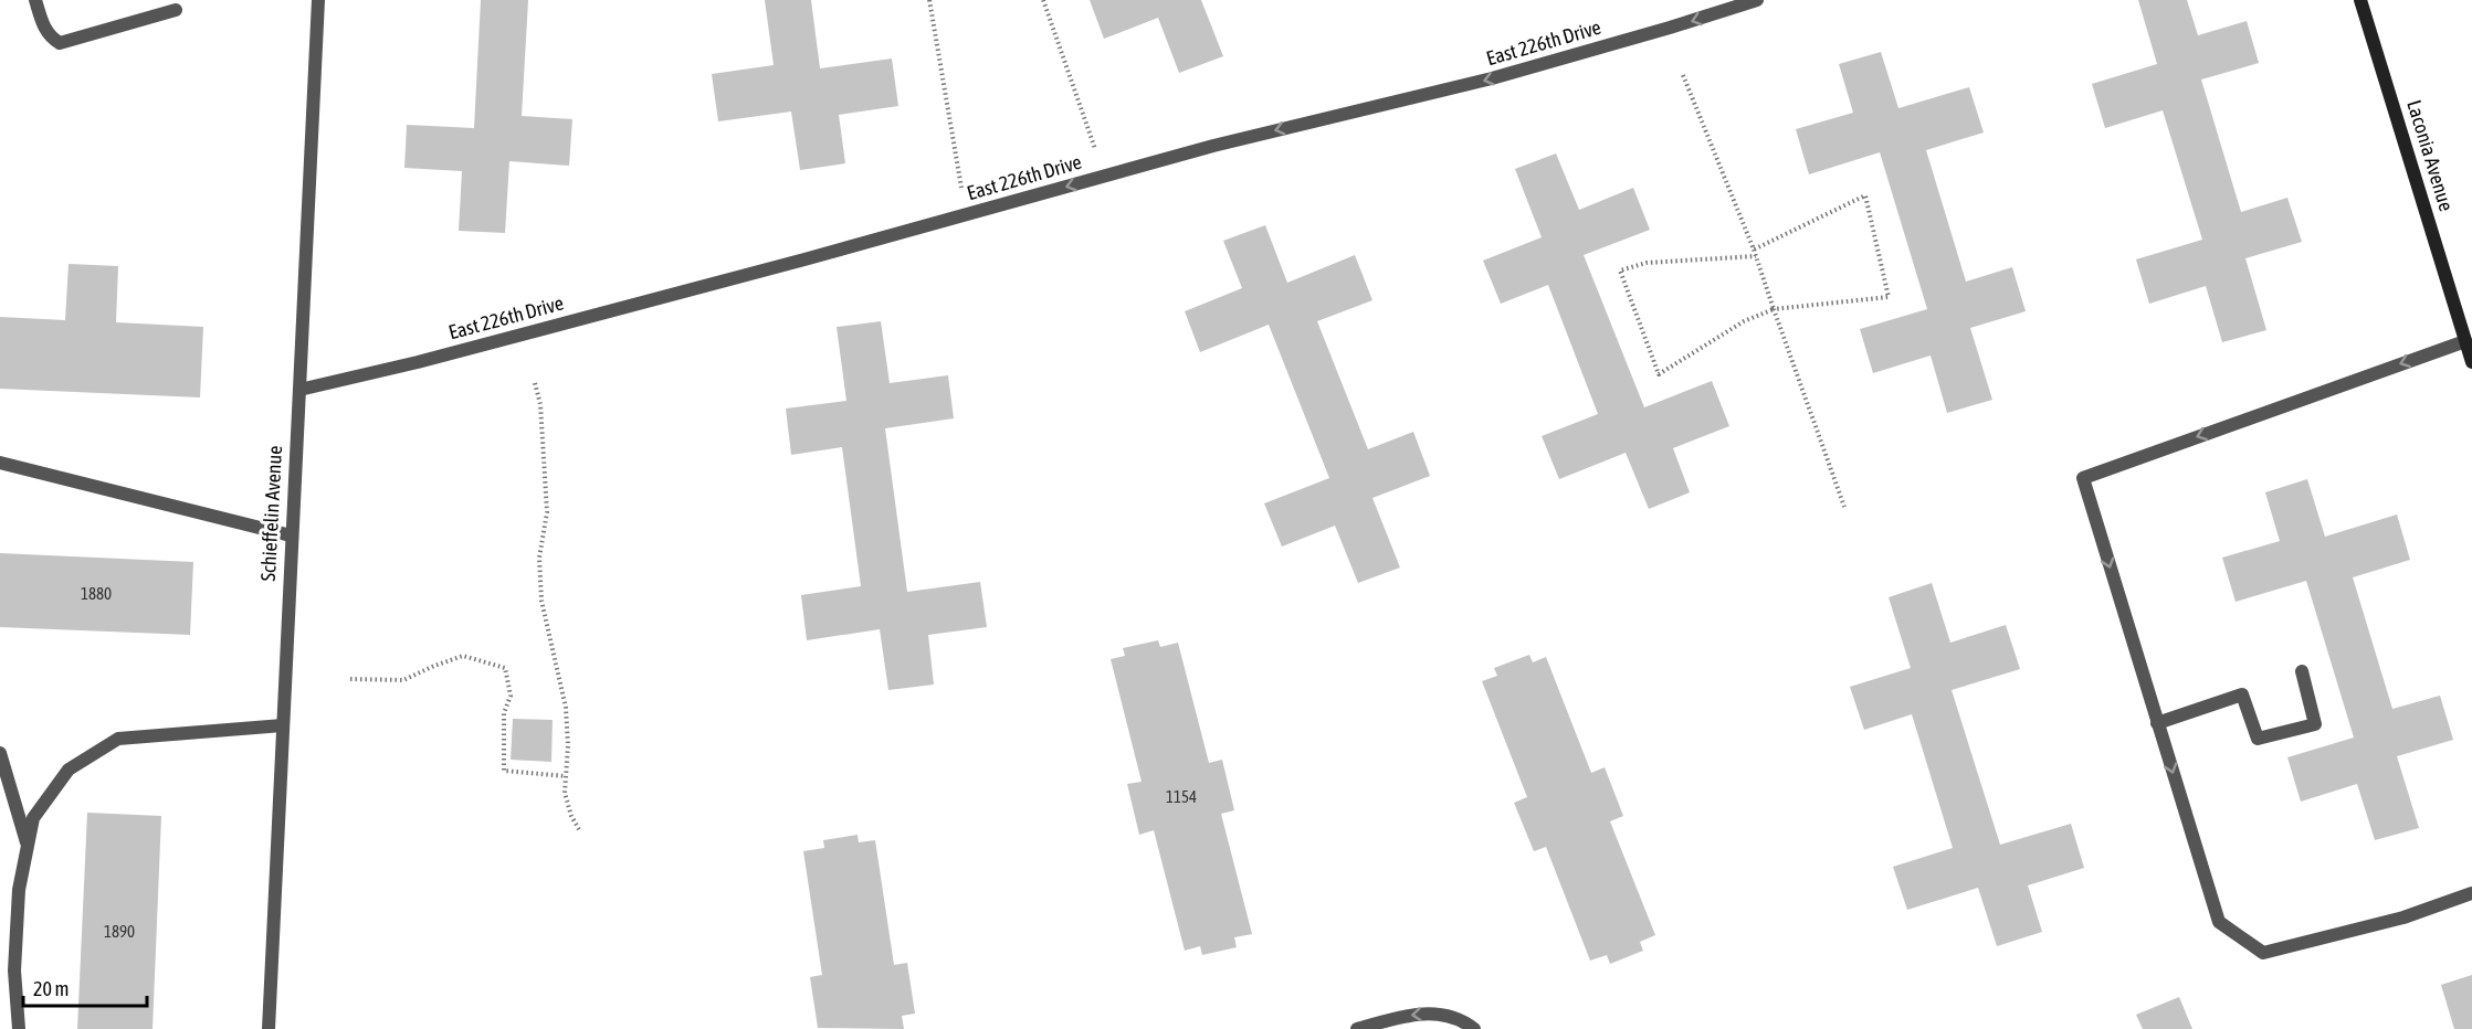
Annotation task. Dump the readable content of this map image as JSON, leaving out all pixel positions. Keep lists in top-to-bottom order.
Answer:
{
  "streets": {
    "street": ["East 226th Drive", "Laconia Avenue", "Schieffelin Avenue"]
  },
  "crossings": [
    ["East 226th Drive", "Schieffelin Avenue"]
  ],
  "one_way": ["East 226th Drive"],
  "house_numbers": ["1880", "1154", "1890"],
  "scale_bar": "20 m"
}
